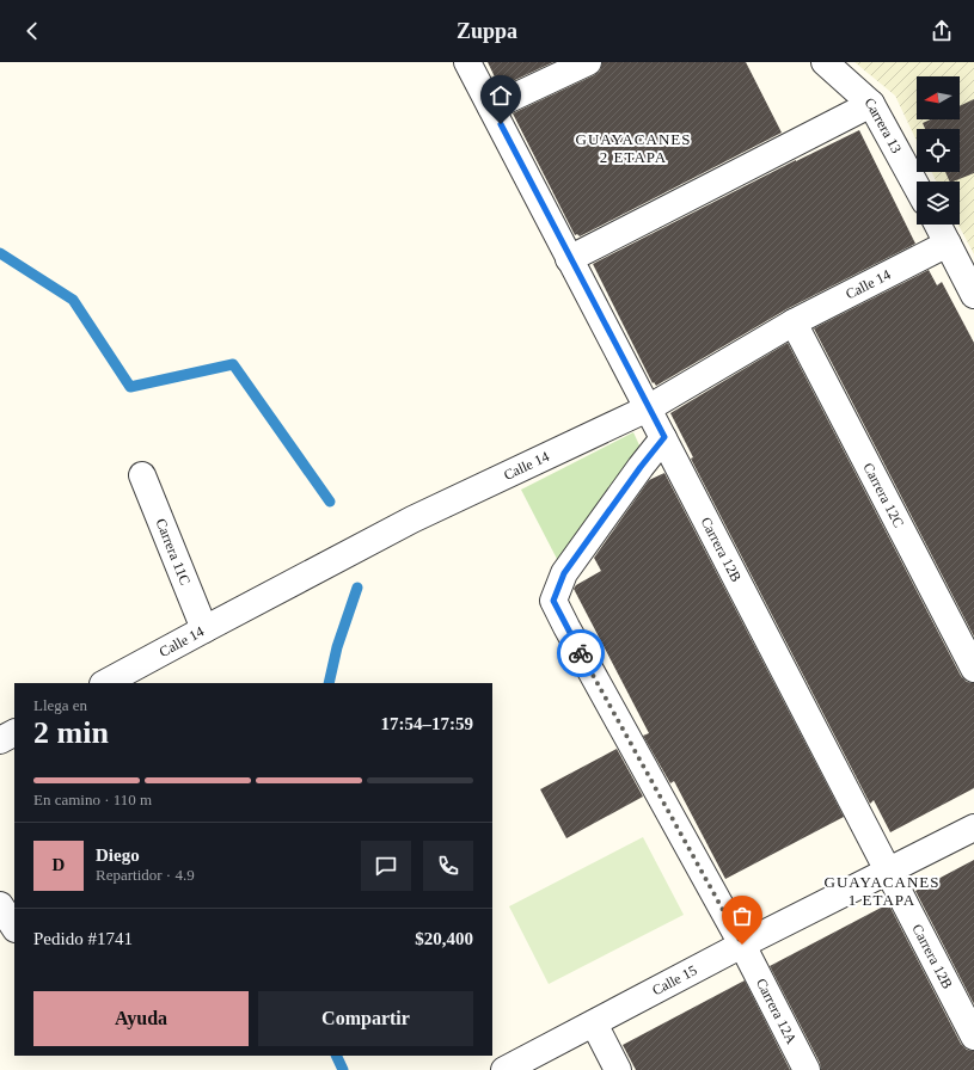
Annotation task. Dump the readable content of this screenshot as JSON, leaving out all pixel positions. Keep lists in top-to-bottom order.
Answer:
{
  "streets": {
    "street": [
      "Carrera 13",
      "Calle 14",
      "Carrera 12C",
      "Carrera 12B",
      "Carrera 11C",
      "Calle 15",
      "Carrera 12A"
    ]
  },
  "crossings": [
    ["Calle 14", "Carrera 12C"],
    ["Calle 14", "Carrera 12B"],
    ["Calle 14", "Carrera 11C"],
    ["Carrera 12B", "Calle 15"],
    ["Carrera 12B", "Carrera 12A"],
    ["Calle 15", "Carrera 12A"]
  ],
  "districts": ["GUAYACANES 2 ETAPA", "GUAYACANES 1 ETAPA"],
  "north": "left",
  "page": {
    "header": "Zuppa",
    "heading": ["2 min", "Llega en", "17:54–17:59"],
    "panel": [
      "Diego",
      "Repartidor · 4.9",
      "Pedido #1741",
      "$20,400"
    ],
    "bar": "En camino · 110 m",
    "round": "D",
    "buttons": ["Ayuda", "Compartir"]
  }
}
